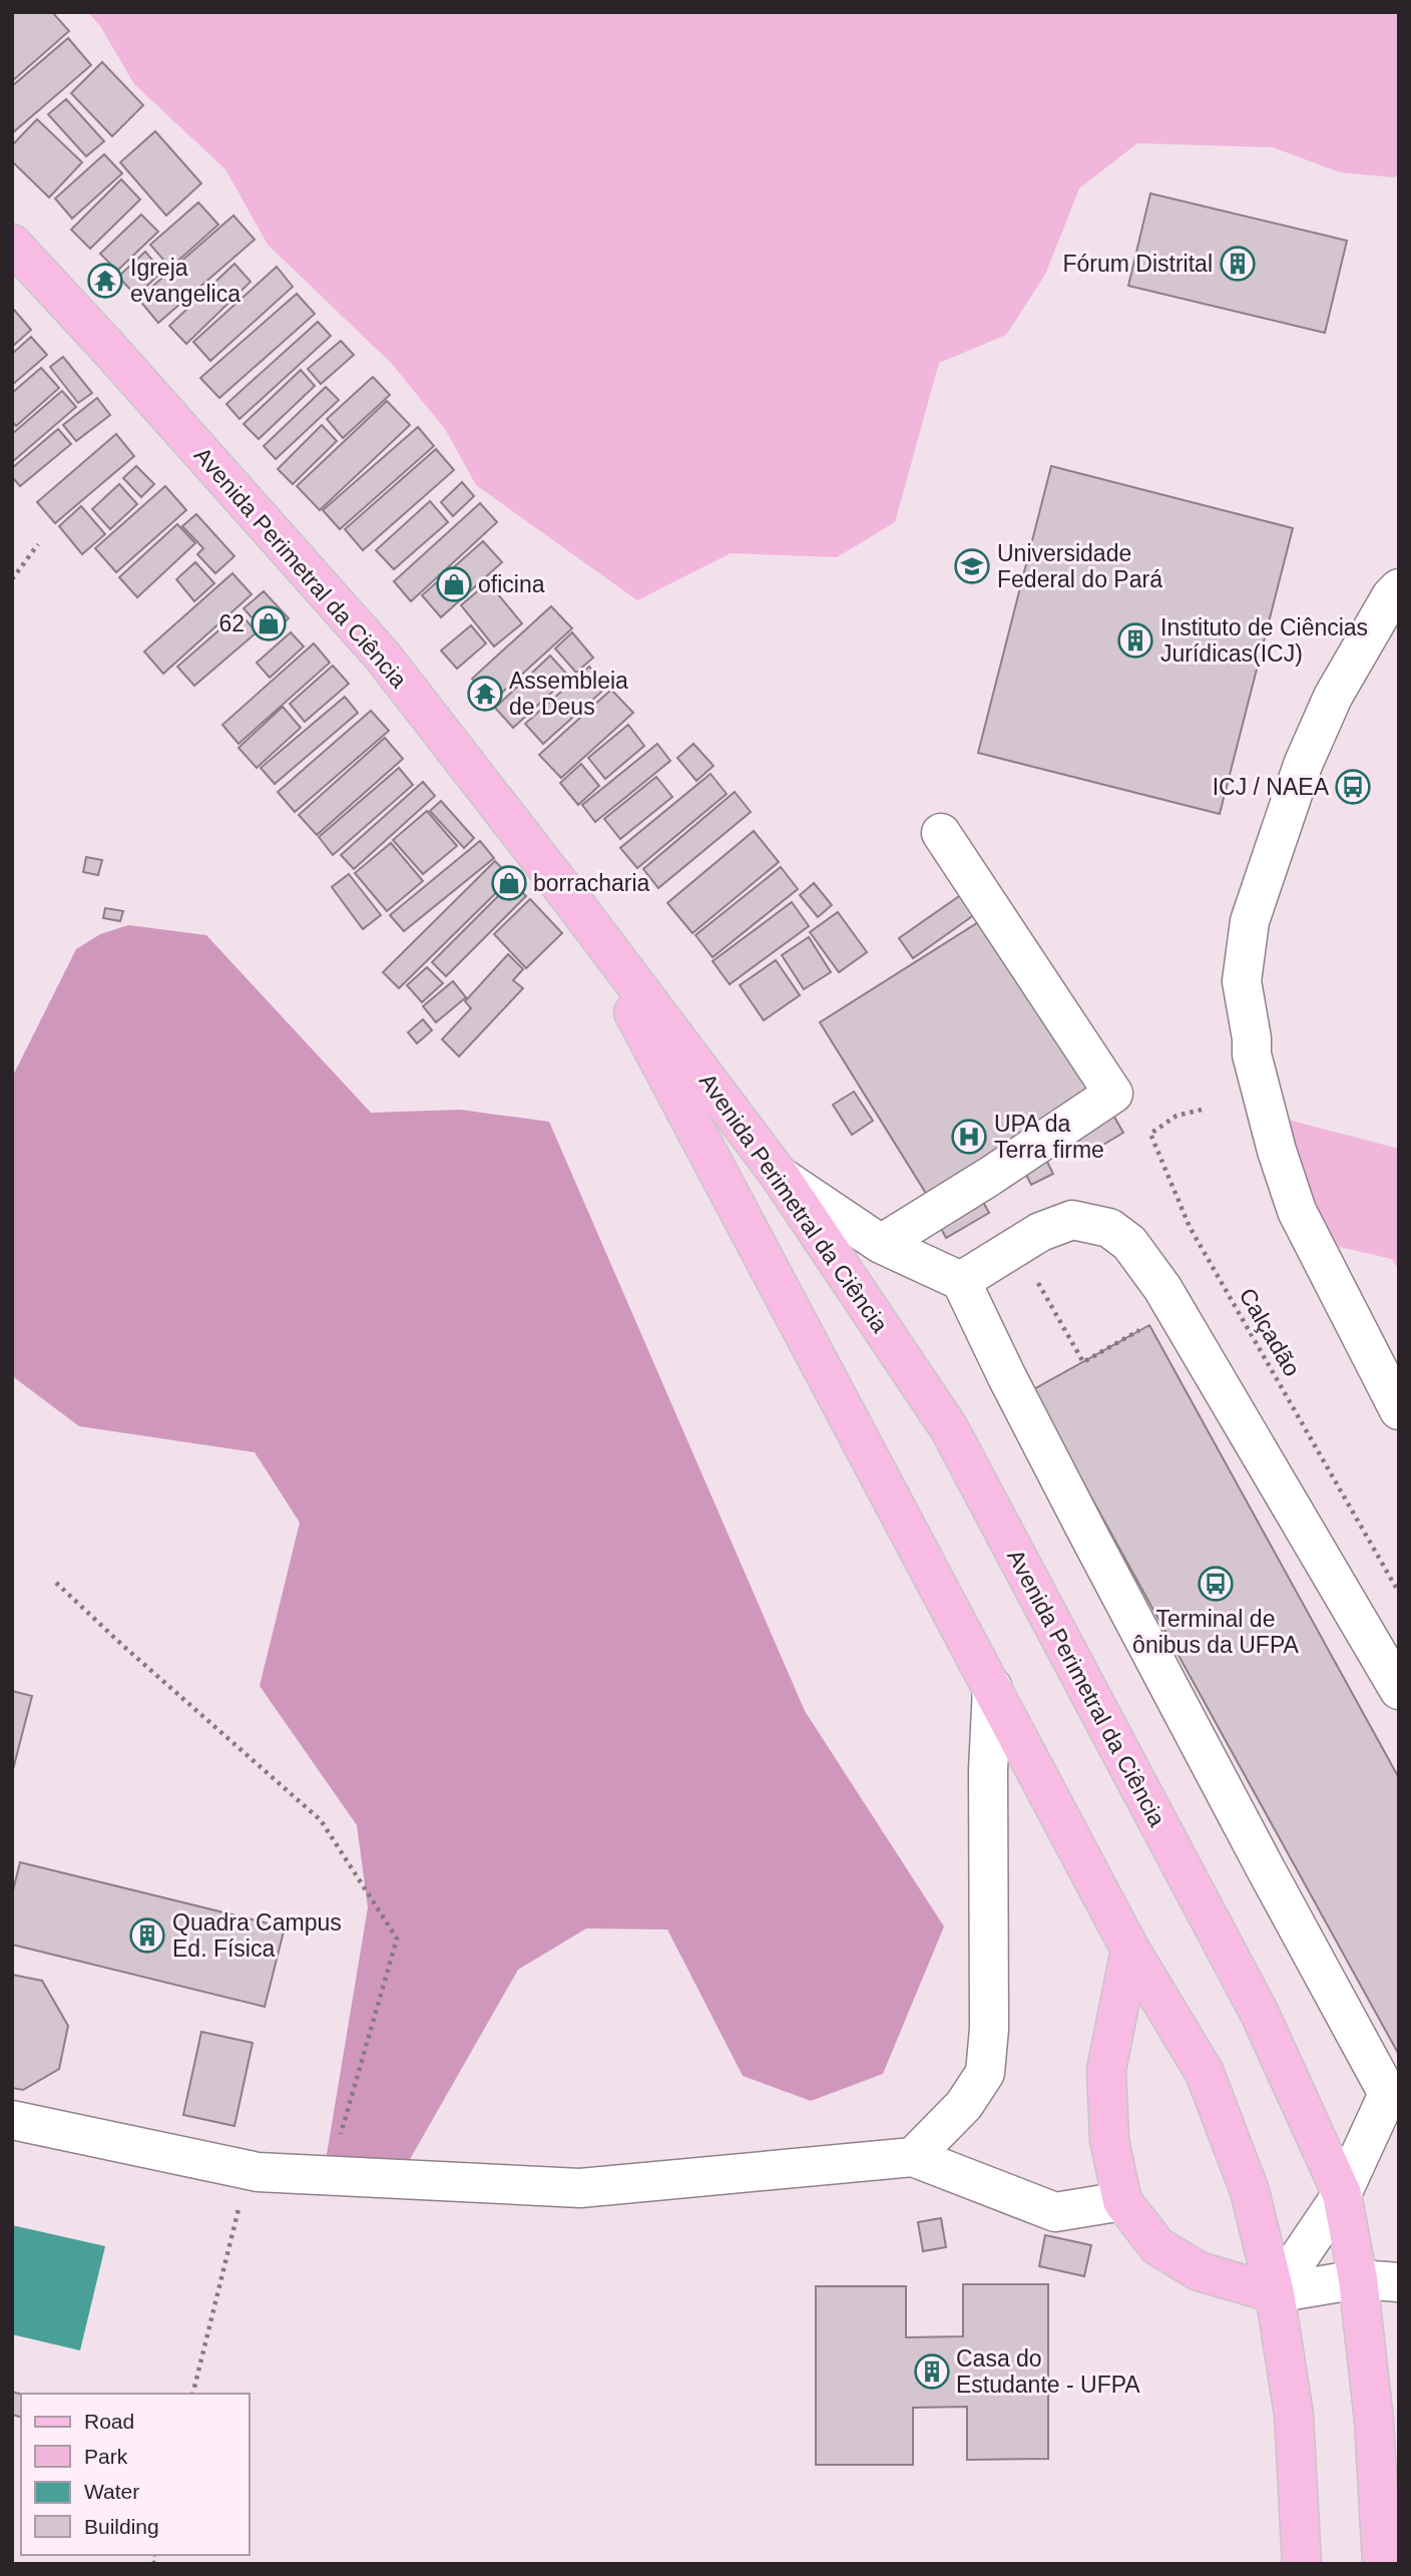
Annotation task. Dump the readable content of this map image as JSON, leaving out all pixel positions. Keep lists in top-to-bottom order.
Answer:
{
  "streets": {
    "main road": ["Avenida Perimetral da Ciência"],
    "path": ["Calçadão"]
  },
  "places": {
    "building": [
      "Fórum Distrital",
      "Instituto de Ciências Jurídicas(ICJ)",
      "Quadra Campus Ed. Física",
      "Casa do Estudante - UFPA"
    ],
    "temple": ["Igreja evangelica", "Assembleia de Deus"],
    "school or university": ["Universidade Federal do Pará"],
    "shop": ["oficina", "62", "borracharia"],
    "bus stop": ["ICJ / NAEA", "Terminal de ônibus da UFPA"],
    "hospital": ["UPA da Terra firme"]
  },
  "legend": [
    "Road",
    "Park",
    "Water",
    "Building"
  ]
}
